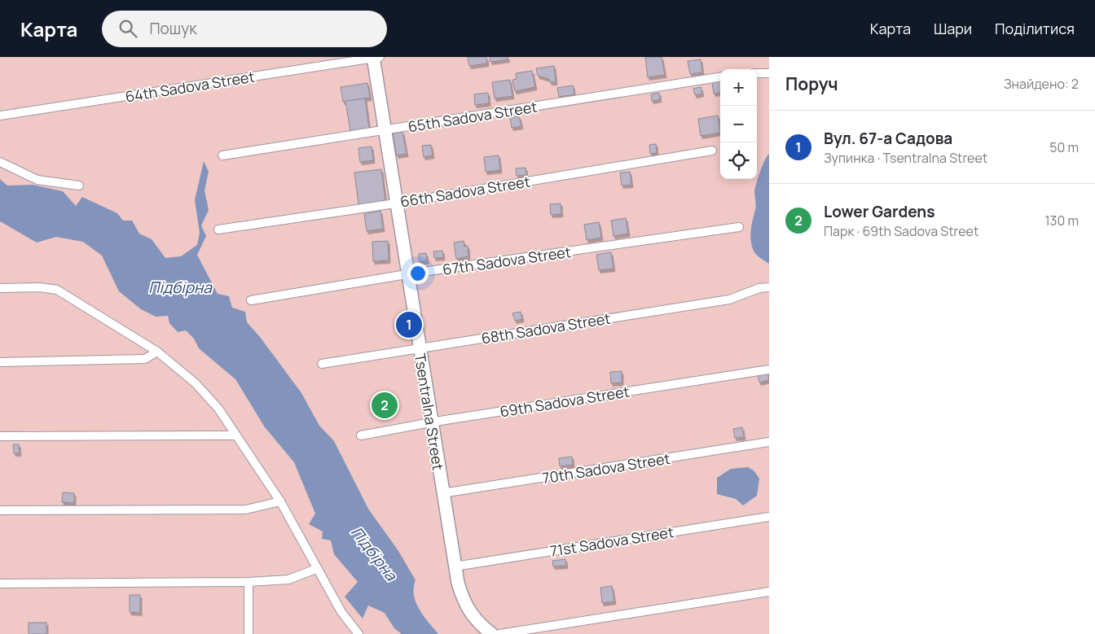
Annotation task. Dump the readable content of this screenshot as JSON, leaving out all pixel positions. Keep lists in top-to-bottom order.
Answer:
{
  "streets": {
    "street": [
      "64th Sadova Street",
      "65th Sadova Street",
      "66th Sadova Street",
      "67th Sadova Street",
      "68th Sadova Street",
      "69th Sadova Street",
      "Tsentralna Street",
      "70th Sadova Street",
      "71st Sadova Street"
    ]
  },
  "crossings": [
    ["64th Sadova Street", "Tsentralna Street"],
    ["65th Sadova Street", "Tsentralna Street"],
    ["66th Sadova Street", "Tsentralna Street"],
    ["67th Sadova Street", "Tsentralna Street"],
    ["68th Sadova Street", "Tsentralna Street"],
    ["69th Sadova Street", "Tsentralna Street"],
    ["Tsentralna Street", "70th Sadova Street"],
    ["Tsentralna Street", "71st Sadova Street"]
  ],
  "water": ["Підбірна"],
  "page": {
    "header": "Карта",
    "search": "Пошук",
    "nav": ["Карта", "Шари", "Поділитися"],
    "heading": ["Поруч", "Знайдено: 2"],
    "map_buttons": ["+", "−"],
    "list": [
      {
        "mark": "1",
        "name": "Вул. 67-а Садова",
        "note": "Зупинка · Tsentralna Street",
        "value": "50 m"
      },
      {
        "mark": "2",
        "name": "Lower Gardens",
        "note": "Парк · 69th Sadova Street",
        "value": "130 m"
      }
    ],
    "pins": ["1", "2"]
  }
}
